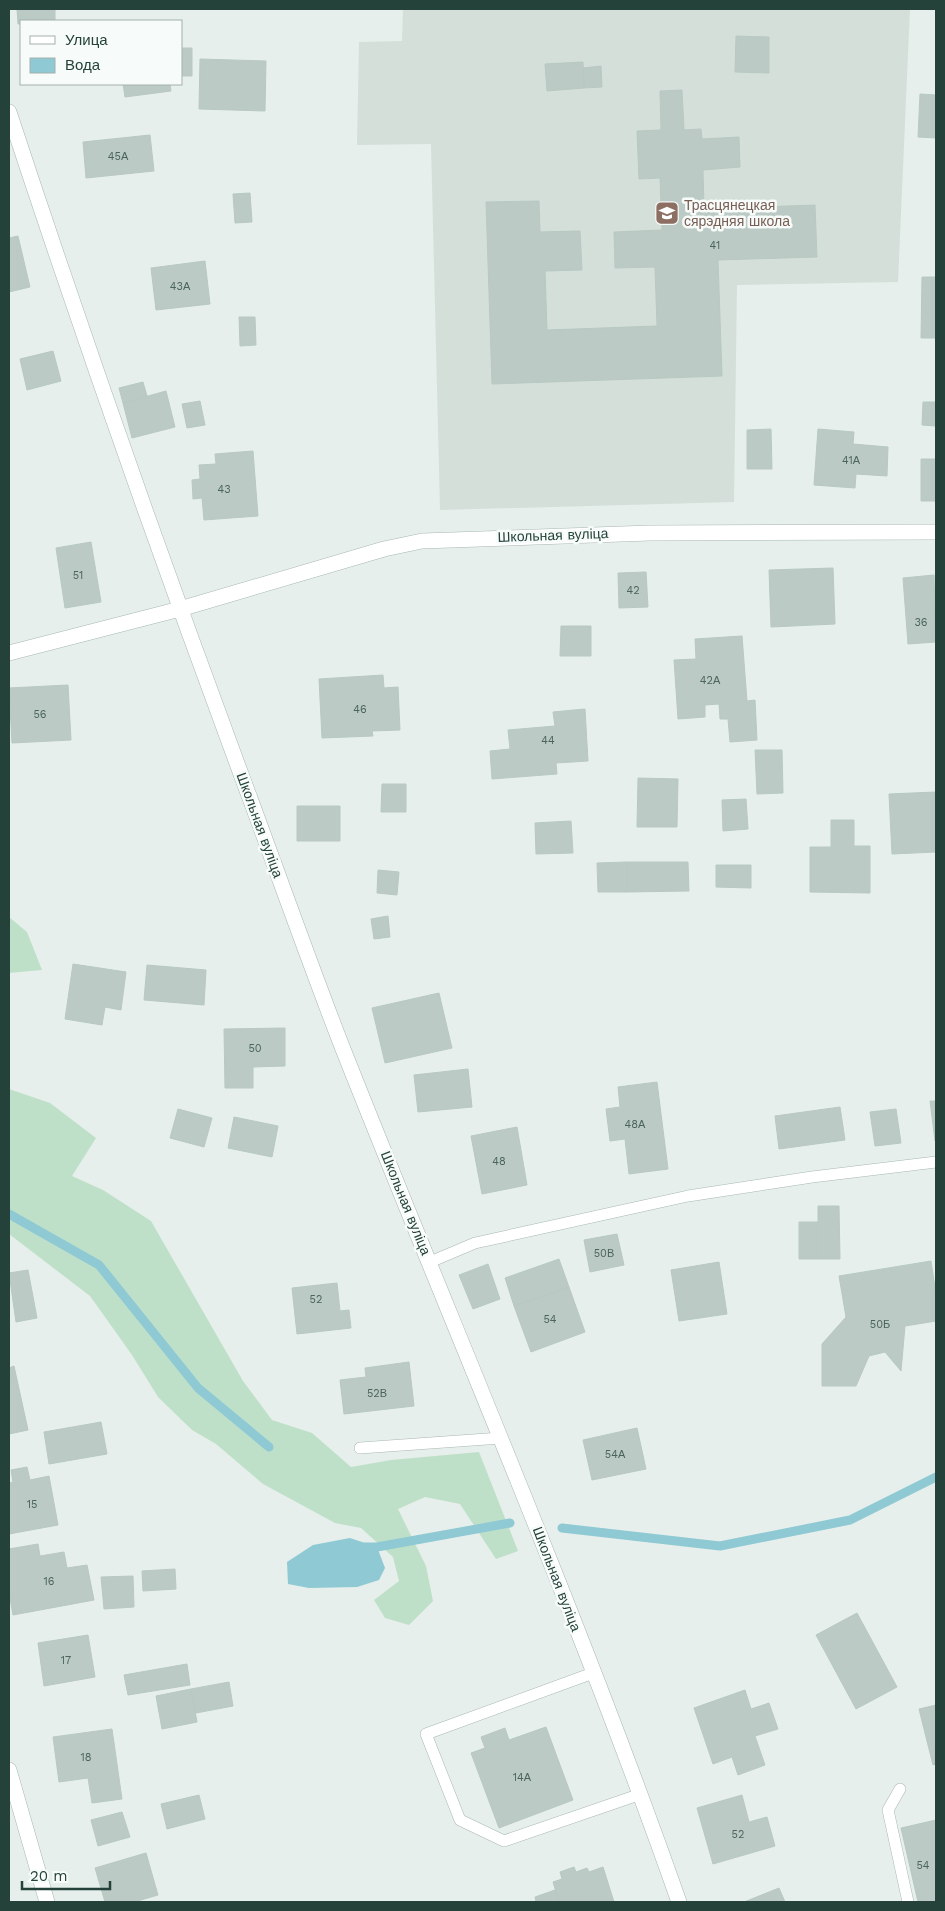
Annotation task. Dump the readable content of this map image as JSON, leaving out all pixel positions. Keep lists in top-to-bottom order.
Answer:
{
  "streets": {
    "street": ["Школьная вуліца"]
  },
  "places": {
    "school or university": ["Трасцянецкая сярэдняя школа"]
  },
  "house_numbers": [
    "45А",
    "41",
    "43А",
    "41А",
    "43",
    "51",
    "42",
    "36",
    "42А",
    "46",
    "56",
    "44",
    "50",
    "48А",
    "48",
    "50В",
    "52",
    "54",
    "50Б",
    "52В",
    "54А",
    "15",
    "16",
    "17",
    "18",
    "14А",
    "52",
    "54"
  ],
  "legend": ["Улица", "Вода"],
  "scale_bar": "20 m"
}
